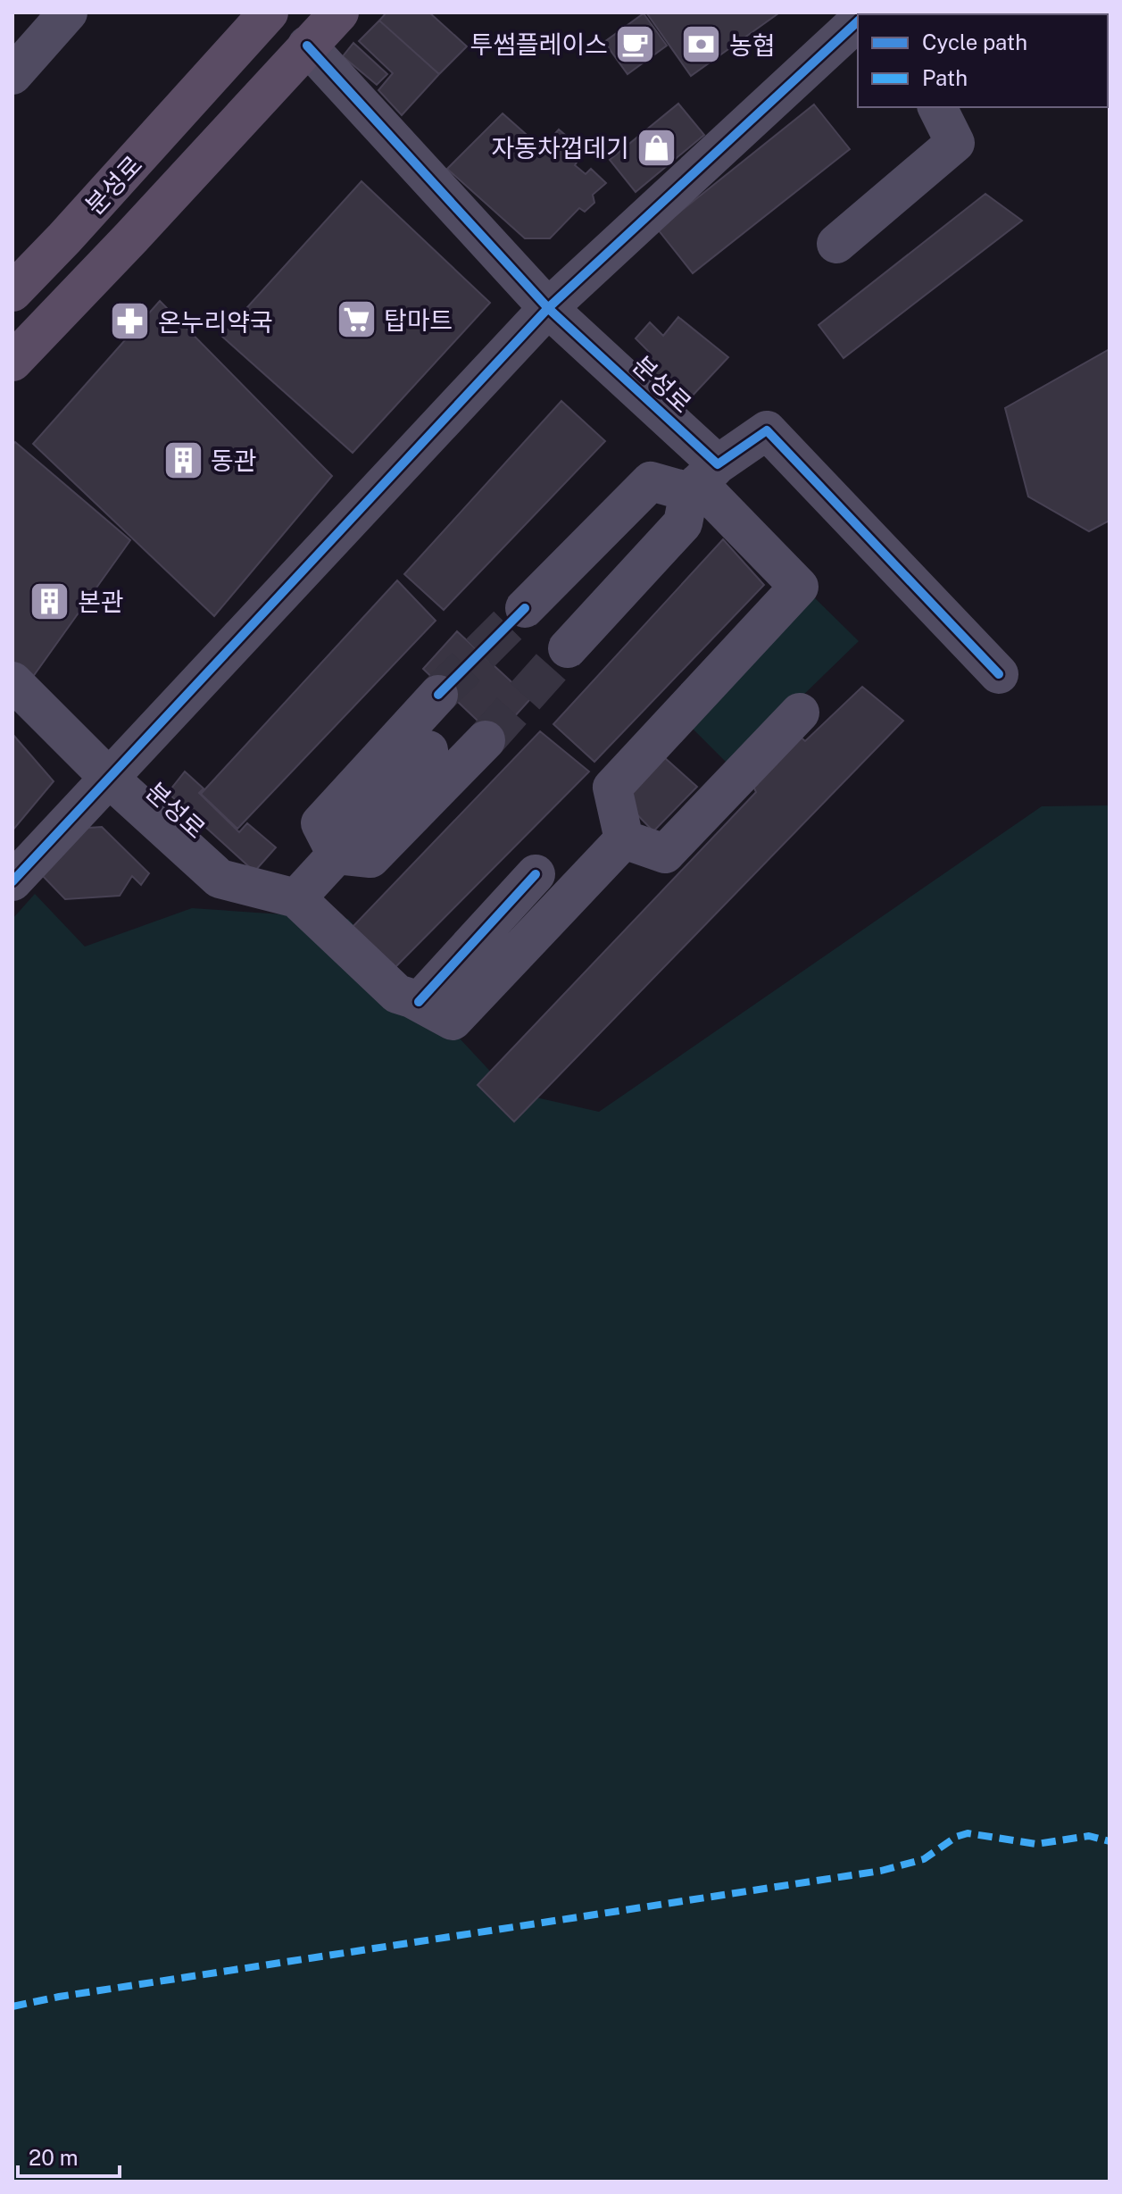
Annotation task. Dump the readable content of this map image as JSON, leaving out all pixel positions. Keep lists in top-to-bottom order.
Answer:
{
  "streets": {
    "main road": ["분성로"]
  },
  "places": {
    "cafe": ["투썸플레이스"],
    "bank": ["농협"],
    "shop": ["자동차껍데기"],
    "supermarket": ["탑마트"],
    "pharmacy": ["온누리약국"],
    "building": ["동관", "본관"]
  },
  "legend": ["Cycle path", "Path"],
  "scale_bar": "20 m"
}
